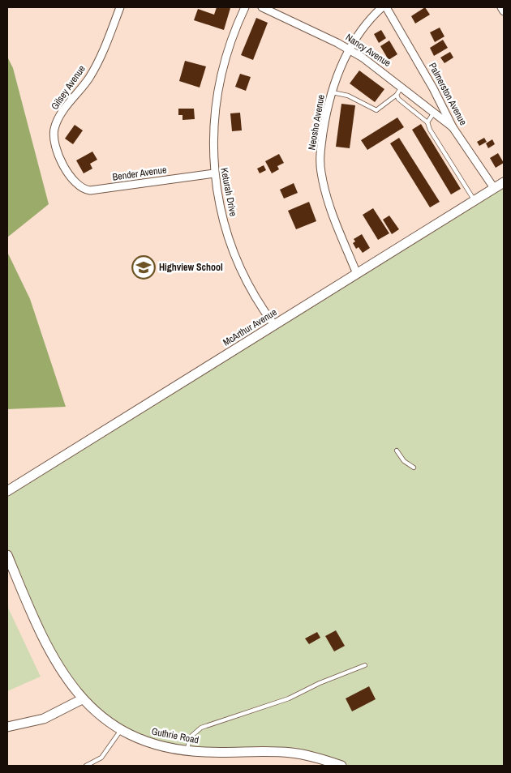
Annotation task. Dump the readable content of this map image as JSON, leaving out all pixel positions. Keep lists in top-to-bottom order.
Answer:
{
  "streets": {
    "street": [
      "Nancy Avenue",
      "Gilsey Avenue",
      "Palmerston Avenue",
      "Neosho Avenue",
      "Bender Avenue",
      "Keturah Drive",
      "McArthur Avenue",
      "Guthrie Road"
    ]
  },
  "crossings": [
    ["Nancy Avenue", "Palmerston Avenue"],
    ["Nancy Avenue", "Neosho Avenue"],
    ["Gilsey Avenue", "Bender Avenue"],
    ["Palmerston Avenue", "McArthur Avenue"],
    ["Neosho Avenue", "McArthur Avenue"],
    ["Bender Avenue", "Keturah Drive"],
    ["Keturah Drive", "McArthur Avenue"]
  ],
  "places": {
    "school or university": ["Highview School"]
  }
}
